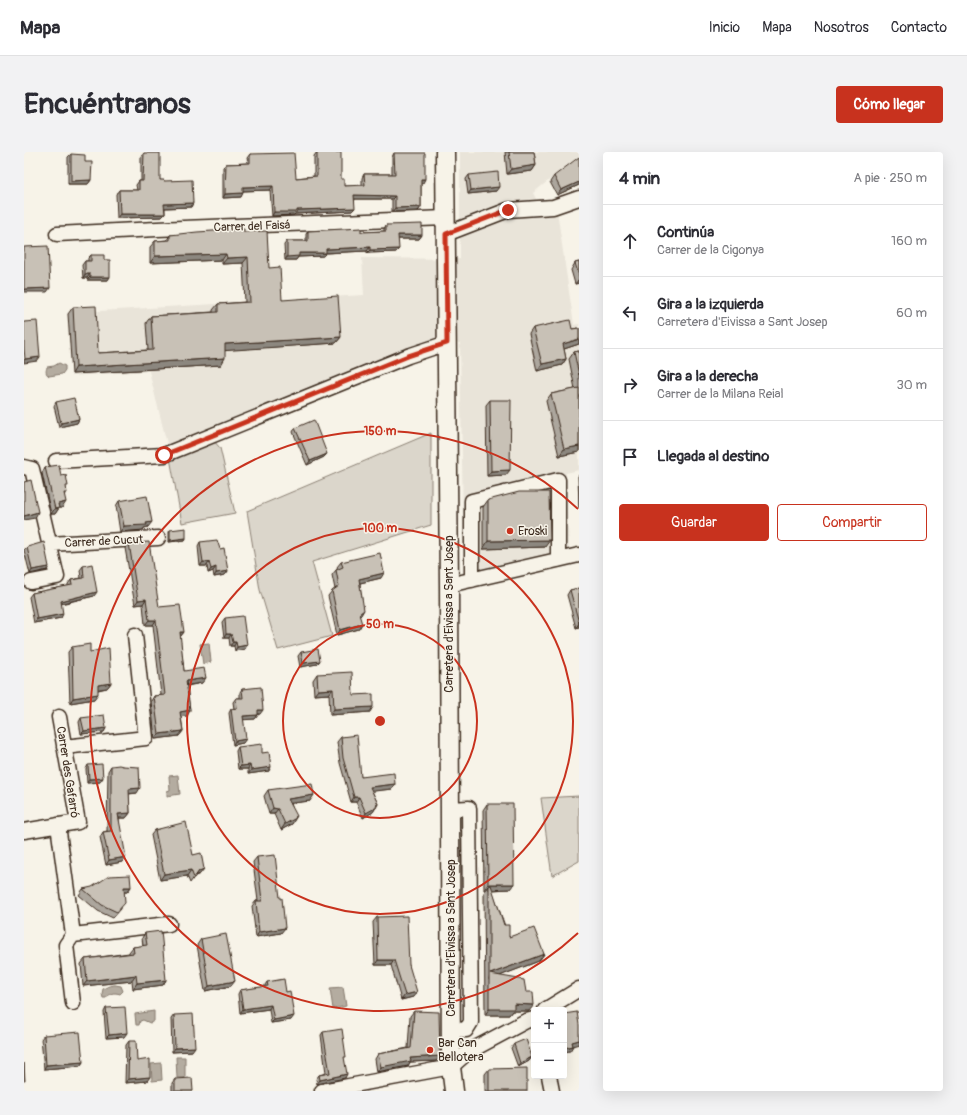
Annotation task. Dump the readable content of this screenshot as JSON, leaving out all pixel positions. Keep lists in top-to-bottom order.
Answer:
{
  "streets": {
    "main road": ["Carretera d'Eivissa a Sant Josep"],
    "street": ["Carrer del Faisá", "Carrer de Cucut", "Carrer des Gafarró"]
  },
  "crossings": [
    ["Carrer del Faisá", "Carretera d'Eivissa a Sant Josep"]
  ],
  "places": ["Eroski", "Bar Can Bellotera"],
  "page": {
    "header": "Mapa",
    "nav": [
      "Inicio",
      "Mapa",
      "Nosotros",
      "Contacto"
    ],
    "buttons": [
      "Cómo llegar",
      ["Guardar", "Compartir"]
    ],
    "title": "Encuéntranos",
    "heading": ["4 min", "A pie · 250 m"],
    "list": [
      ["Continúa", "Carrer de la Cigonya", "160 m"],
      ["Gira a la izquierda", "Carretera d'Eivissa a Sant Josep", "60 m"],
      ["Gira a la derecha", "Carrer de la Milana Reial", "30 m"],
      "Llegada al destino"
    ],
    "map_buttons": ["+", "−"]
  },
  "rings": ["150 m", "100 m", "50 m"]
}
